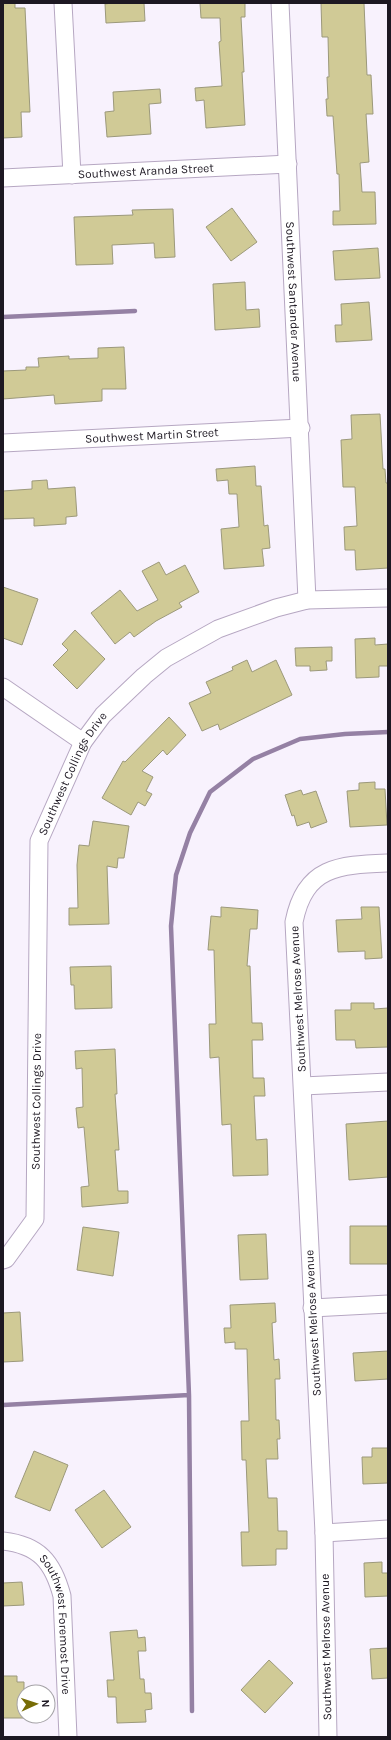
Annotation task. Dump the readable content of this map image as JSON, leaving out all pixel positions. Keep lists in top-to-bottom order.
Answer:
{
  "streets": {
    "street": [
      "Southwest Aranda Street",
      "Southwest Santander Avenue",
      "Southwest Martin Street",
      "Southwest Collings Drive",
      "Southwest Melrose Avenue",
      "Southwest Foremost Drive"
    ]
  },
  "crossings": [
    ["Southwest Aranda Street", "Southwest Santander Avenue"],
    ["Southwest Santander Avenue", "Southwest Martin Street"],
    ["Southwest Santander Avenue", "Southwest Collings Drive"]
  ],
  "north": "right"
}
